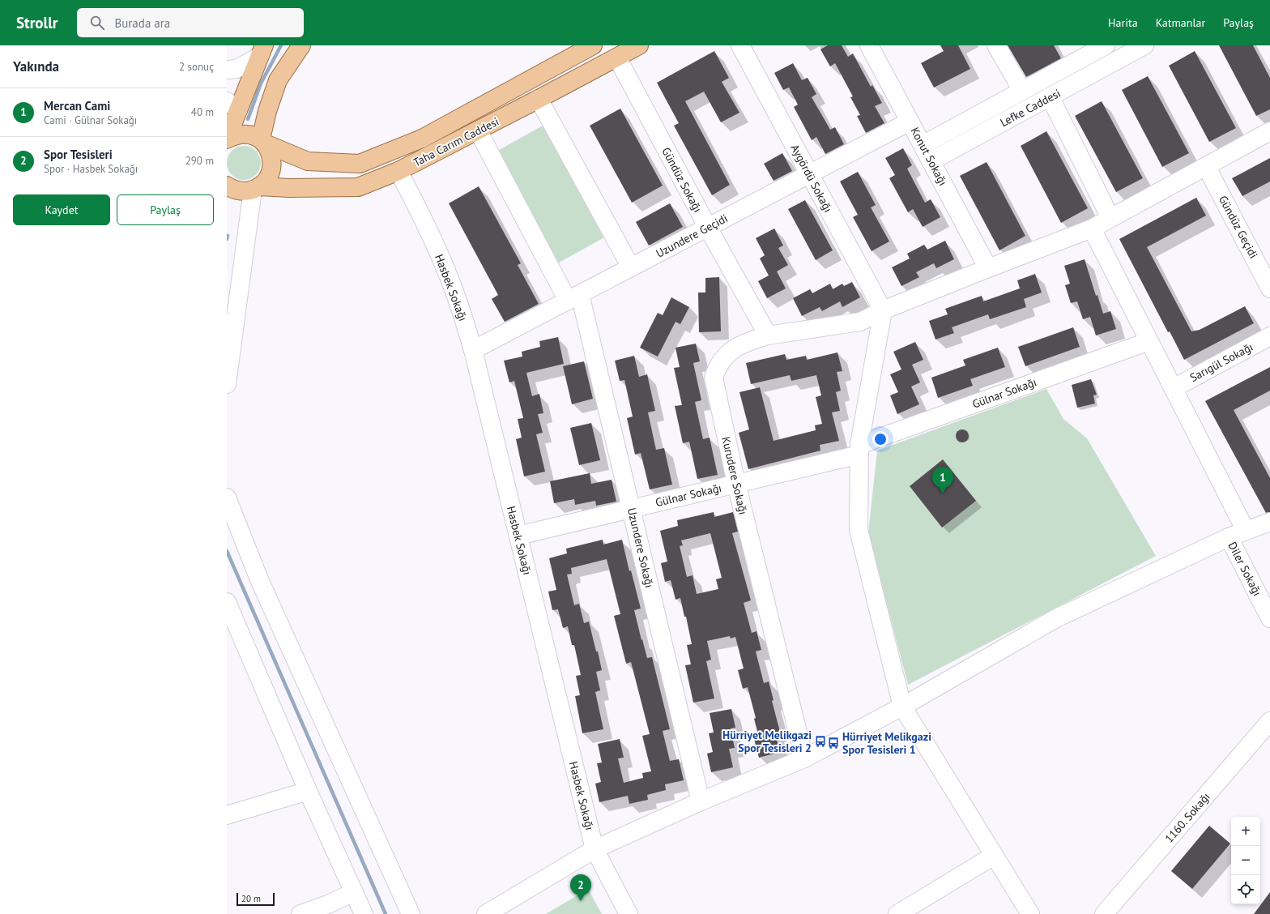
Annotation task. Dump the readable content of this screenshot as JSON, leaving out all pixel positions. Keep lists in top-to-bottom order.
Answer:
{
  "streets": {
    "main road": ["Taha Carım Caddesi"],
    "street": [
      "Lefke Caddesi",
      "Konut Sokağı",
      "Aygördü Sokağı",
      "Gündüz Sokağı",
      "Gündüz Geçidi",
      "Uzundere Geçidi",
      "Hasbek Sokağı",
      "Sarıgül Sokağı",
      "Gülnar Sokağı",
      "Kurudere Sokağı",
      "Uzundere Sokağı",
      "Diler Sokağı",
      "1160. Sokağı"
    ]
  },
  "crossings": [
    ["Lefke Caddesi", "Konut Sokağı"],
    ["Taha Carım Caddesi", "Gündüz Sokağı"],
    ["Taha Carım Caddesi", "Hasbek Sokağı"],
    ["Taha Carım Caddesi", "Uzundere Sokağı"],
    ["Konut Sokağı", "Uzundere Geçidi"],
    ["Konut Sokağı", "Kurudere Sokağı"],
    ["Aygördü Sokağı", "Uzundere Geçidi"],
    ["Aygördü Sokağı", "Kurudere Sokağı"],
    ["Gündüz Sokağı", "Uzundere Geçidi"],
    ["Gündüz Sokağı", "Kurudere Sokağı"],
    ["Gündüz Geçidi", "Kurudere Sokağı"],
    ["Uzundere Geçidi", "Hasbek Sokağı"],
    ["Uzundere Geçidi", "Uzundere Sokağı"],
    ["Hasbek Sokağı", "Gülnar Sokağı"],
    ["Gülnar Sokağı", "Kurudere Sokağı"],
    ["Gülnar Sokağı", "Uzundere Sokağı"]
  ],
  "places": {
    "bus stop": ["Hürriyet Melikgazi Spor Tesisleri 2", "Hürriyet Melikgazi Spor Tesisleri 1"]
  },
  "scale_bar": "20 m",
  "page": {
    "header": "Strollr",
    "search": "Burada ara",
    "nav": ["Harita", "Katmanlar", "Paylaş"],
    "heading": ["Yakında", "2 sonuç"],
    "list": [
      {
        "mark": "1",
        "name": "Mercan Cami",
        "note": "Cami · Gülnar Sokağı",
        "value": "40 m"
      },
      {
        "mark": "2",
        "name": "Spor Tesisleri",
        "note": "Spor · Hasbek Sokağı",
        "value": "290 m"
      }
    ],
    "buttons": ["Kaydet", "Paylaş"],
    "pins": ["1", "2"],
    "map_buttons": ["+", "−"],
    "scale": "20 m"
  }
}
